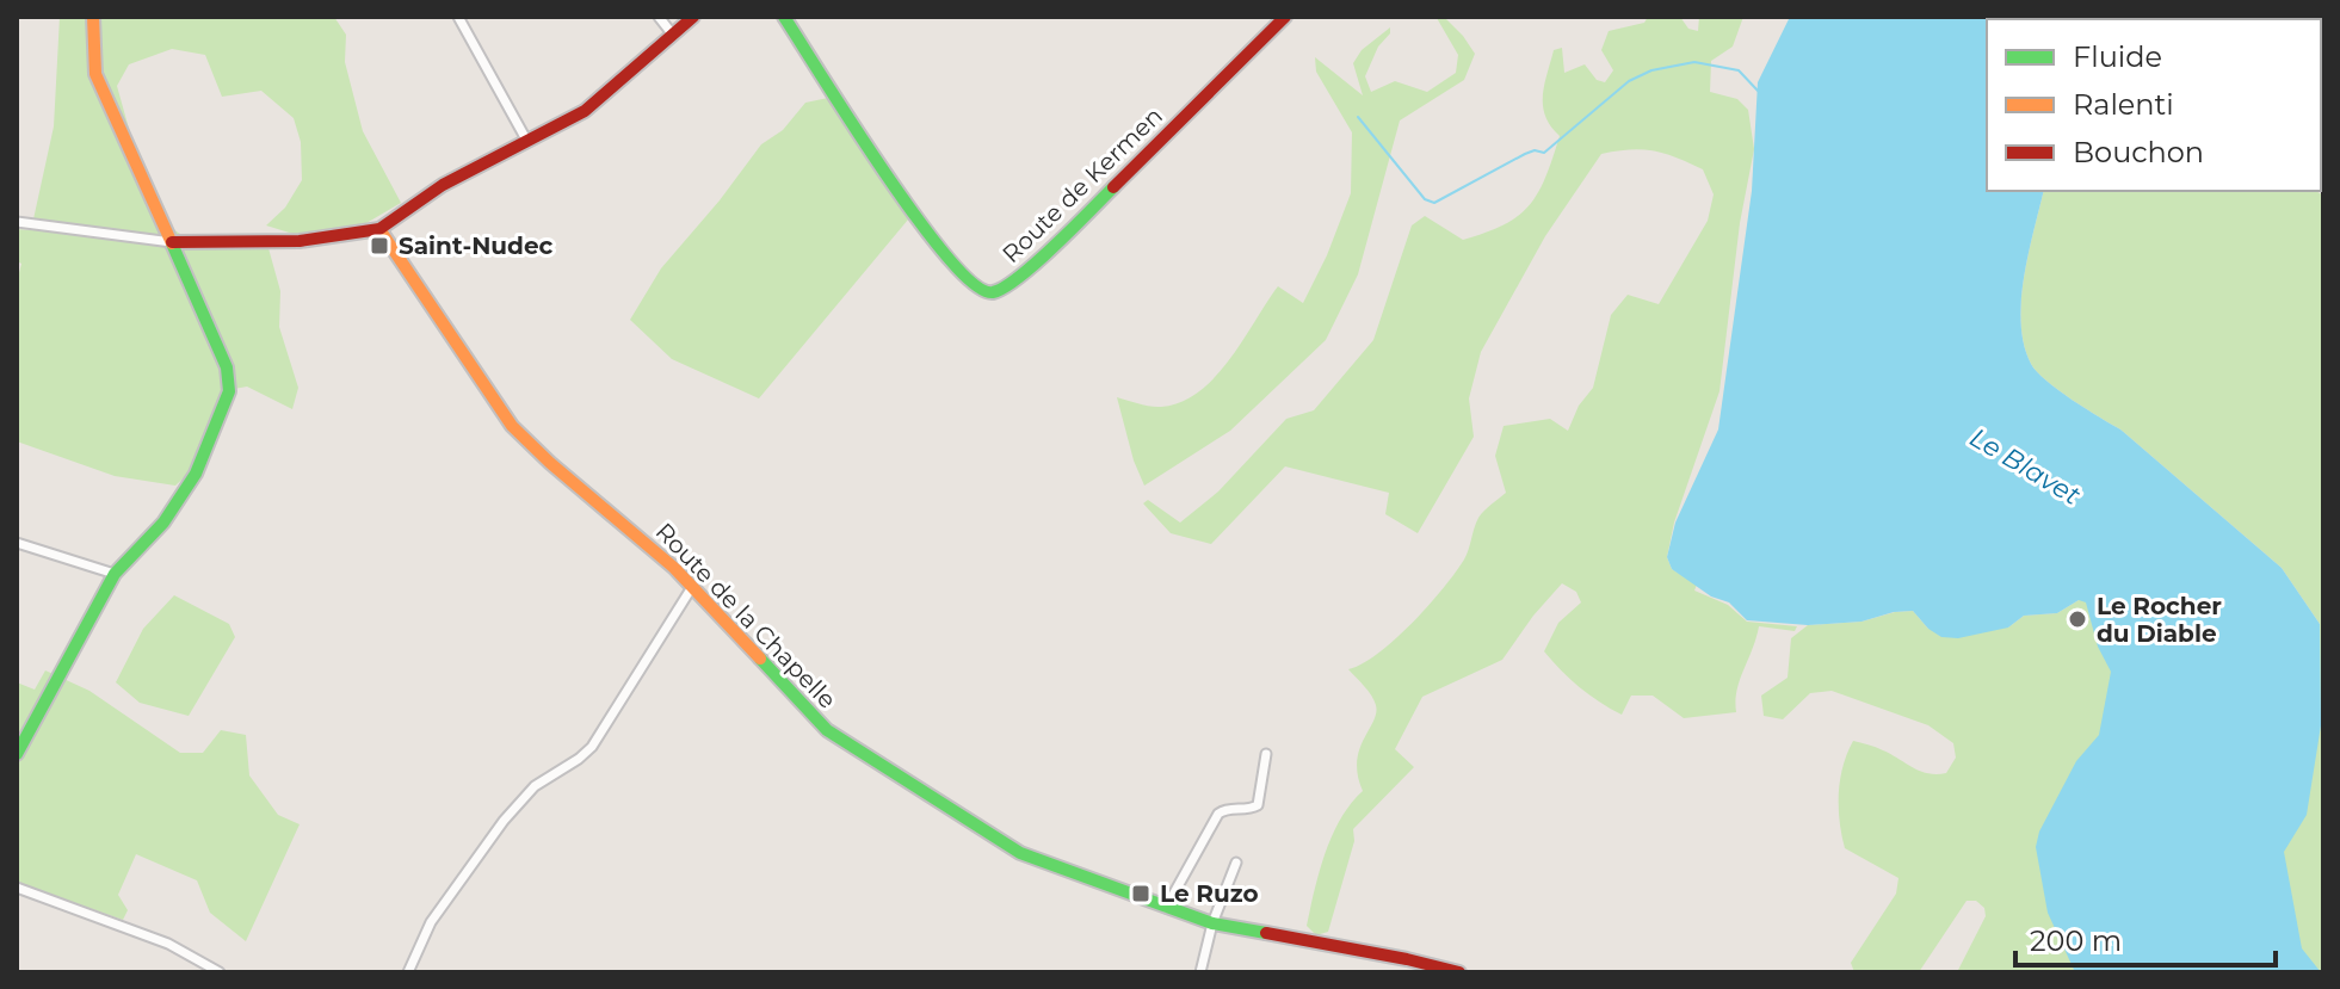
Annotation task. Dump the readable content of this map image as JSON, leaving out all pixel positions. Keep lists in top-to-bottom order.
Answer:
{
  "streets": {
    "street": ["Route de Kermen", "Route de la Chapelle"]
  },
  "water": ["Le Blavet"],
  "places": {
    "transit": ["Saint-Nudec", "Le Ruzo"],
    "other": ["Le Rocher du Diable"]
  },
  "legend": ["Fluide", "Ralenti", "Bouchon"],
  "scale_bar": "200 m"
}
